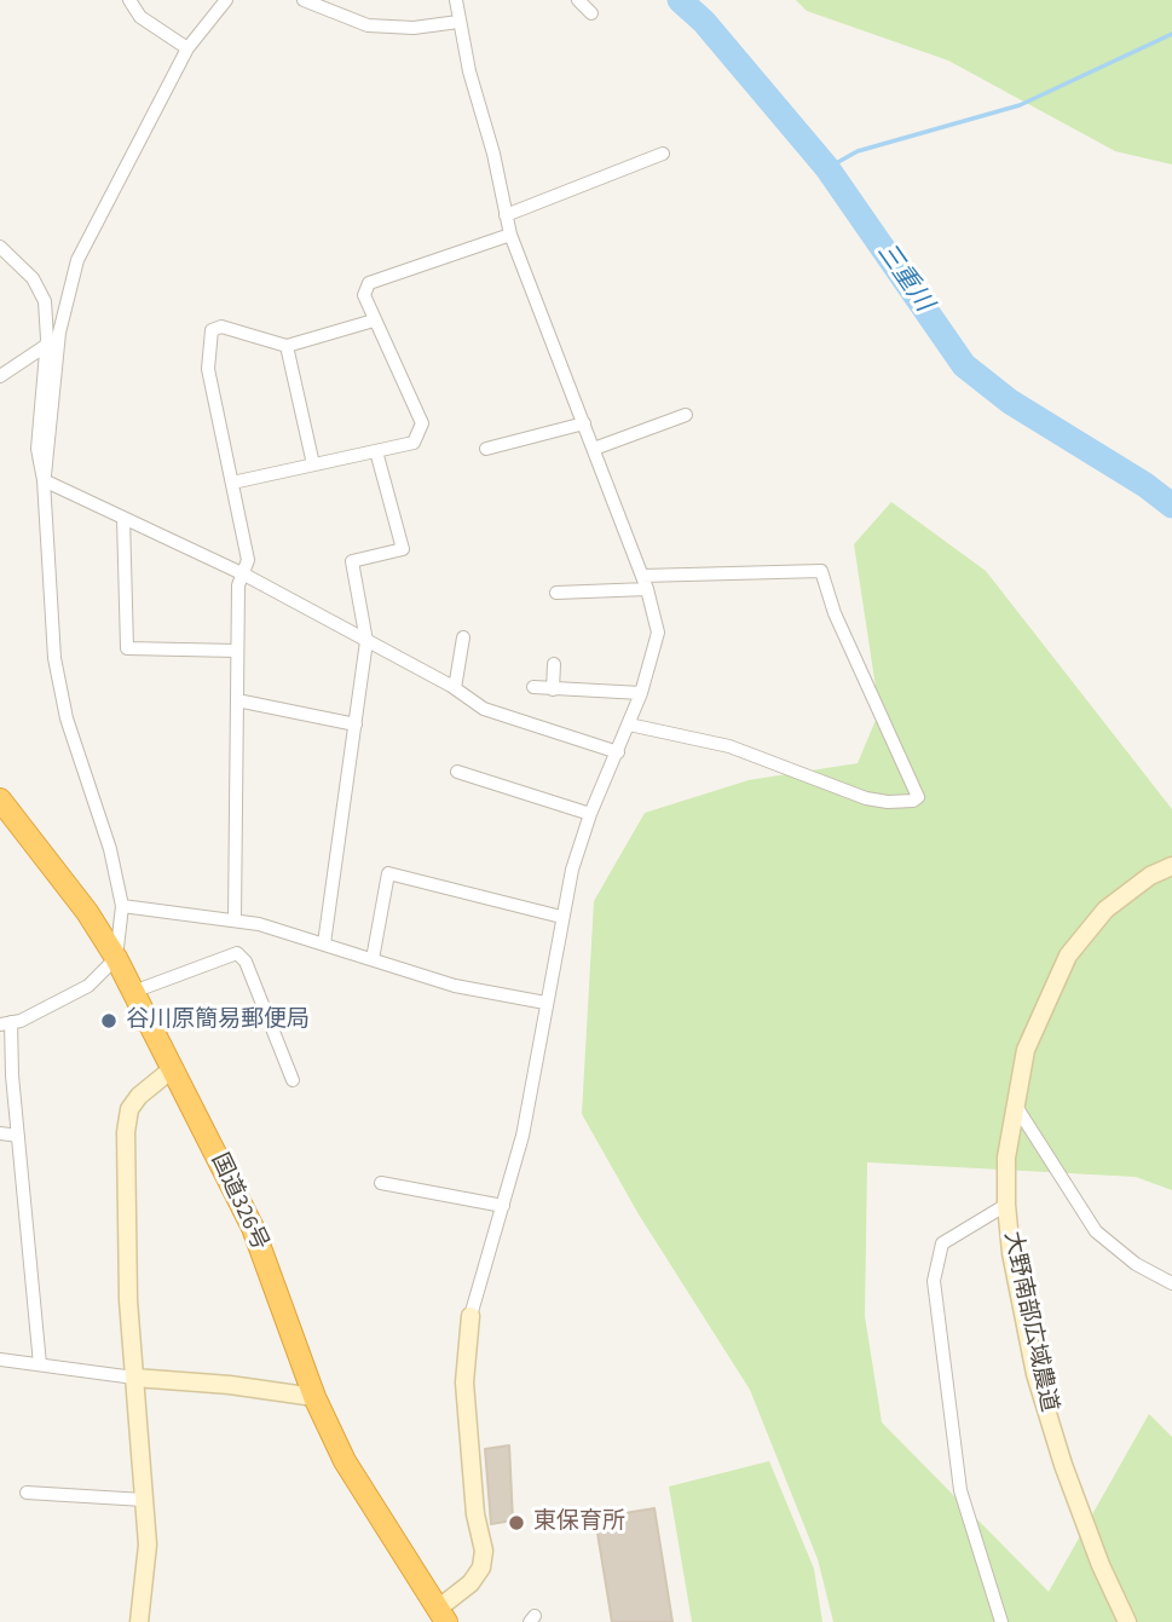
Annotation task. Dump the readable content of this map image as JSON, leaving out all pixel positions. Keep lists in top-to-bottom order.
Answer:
{
  "streets": {
    "highway": ["国道326号"],
    "street": ["大野南部広域農道"]
  },
  "water": ["三重川"],
  "places": ["谷川原簡易郵便局", "東保育所"]
}
